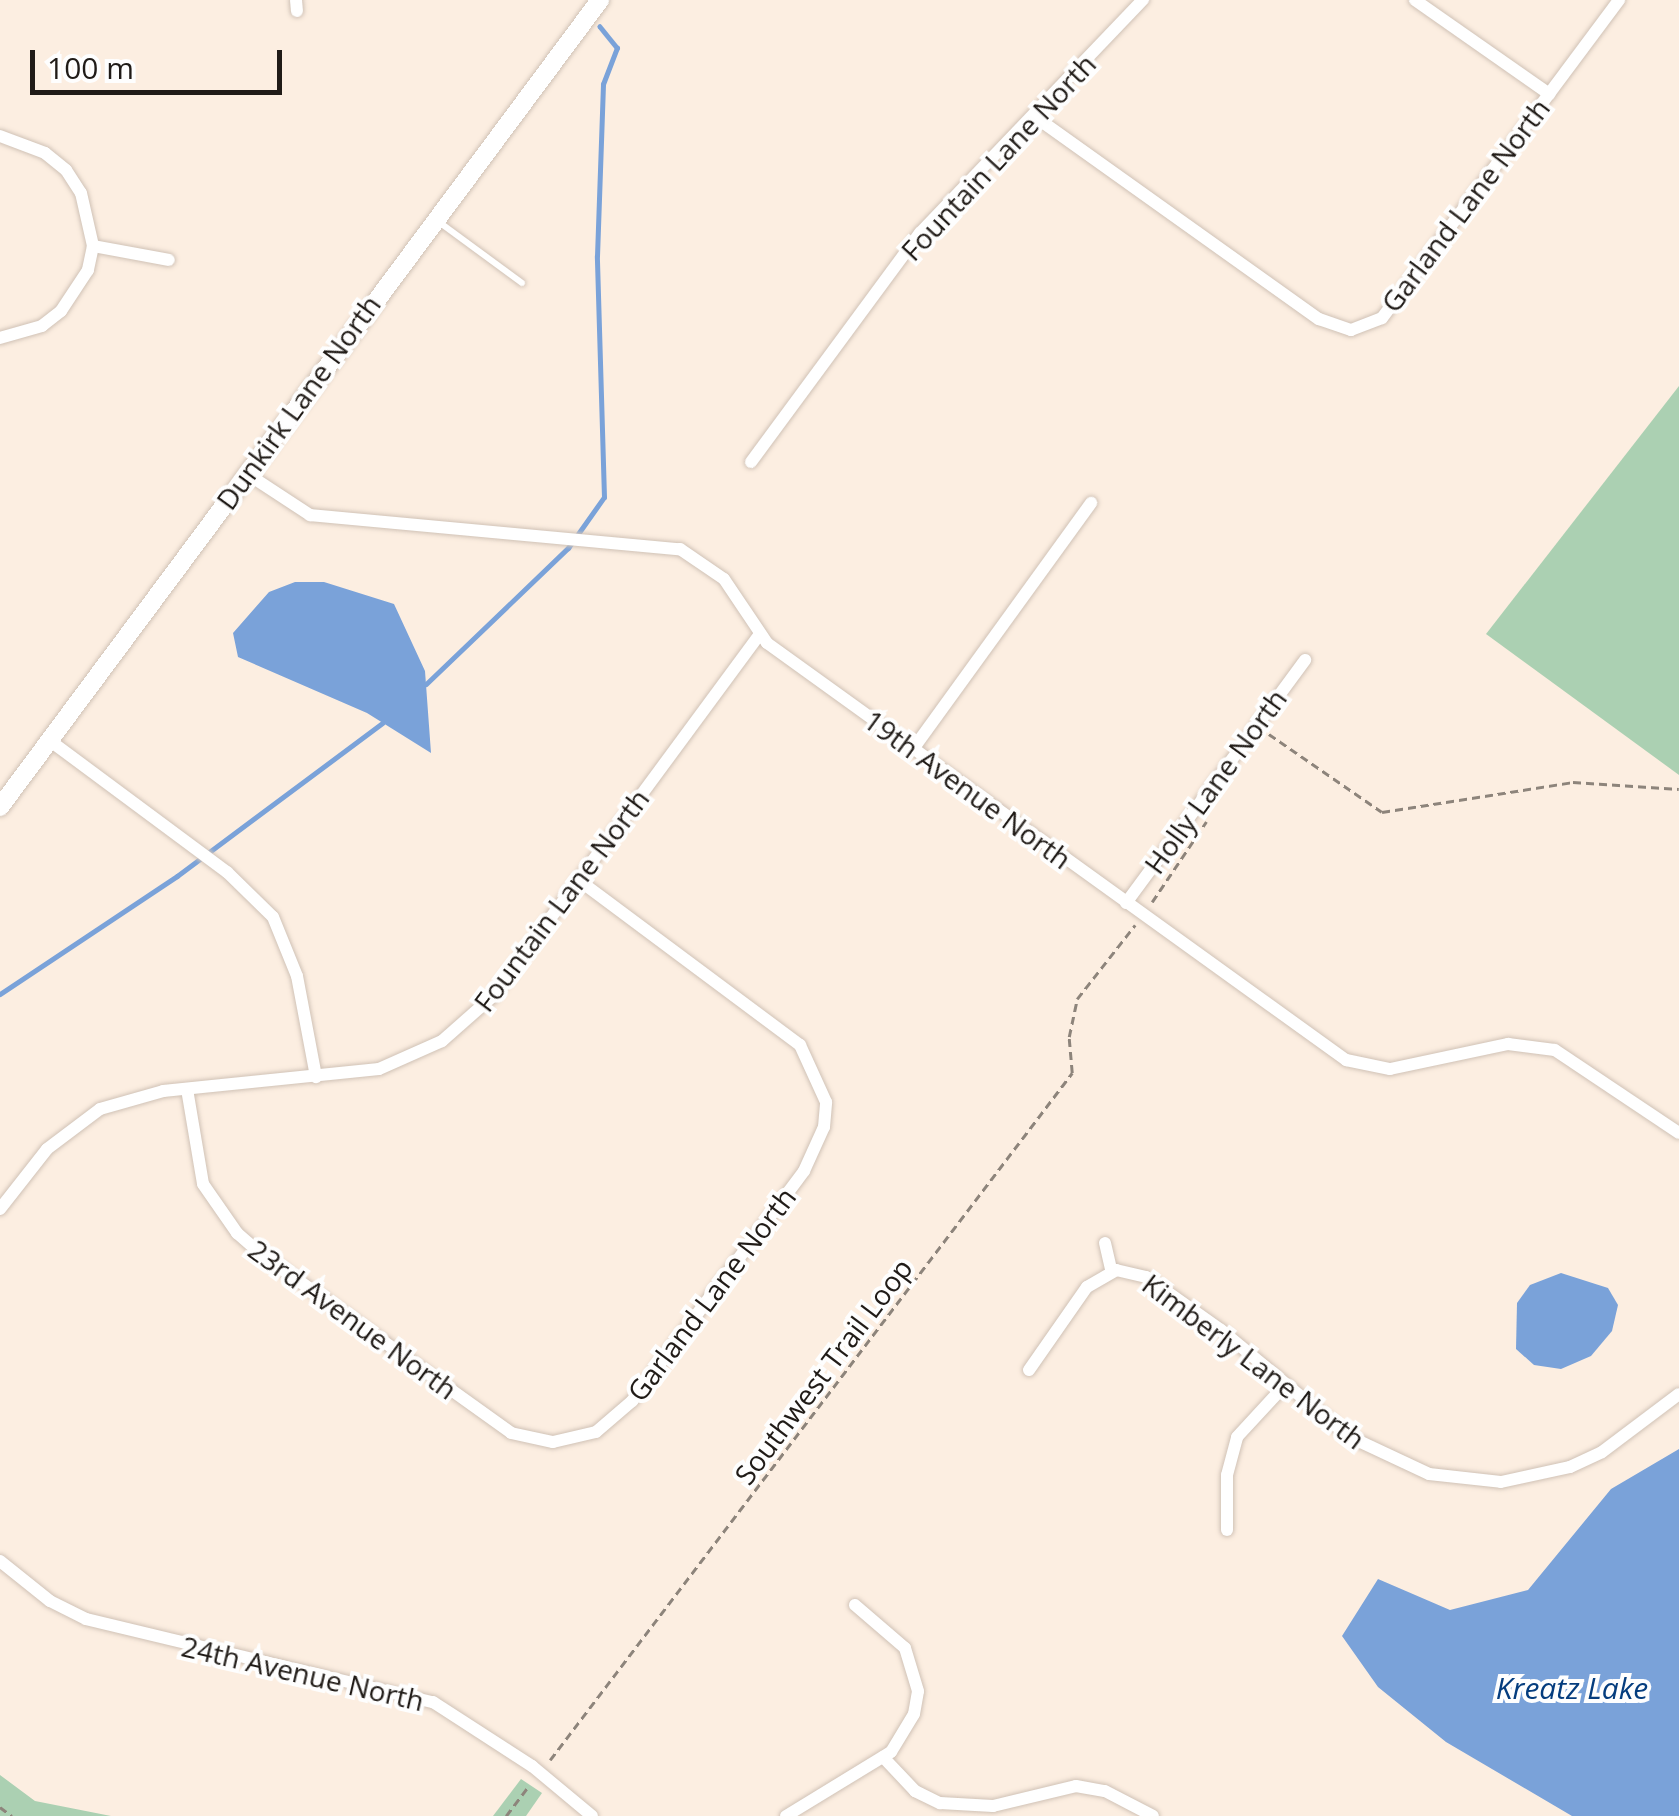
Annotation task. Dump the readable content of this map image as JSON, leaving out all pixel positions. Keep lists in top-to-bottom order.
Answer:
{
  "streets": {
    "street": [
      "Fountain Lane North",
      "Garland Lane North",
      "Dunkirk Lane North",
      "Holly Lane North",
      "19th Avenue North",
      "23rd Avenue North",
      "Kimberly Lane North",
      "24th Avenue North"
    ],
    "path": ["Southwest Trail Loop"]
  },
  "crossings": [
    ["Fountain Lane North", "Garland Lane North"],
    ["Fountain Lane North", "19th Avenue North"],
    ["Fountain Lane North", "23rd Avenue North"],
    ["Garland Lane North", "23rd Avenue North"],
    ["Dunkirk Lane North", "19th Avenue North"],
    ["Holly Lane North", "19th Avenue North"],
    ["Southwest Trail Loop", "24th Avenue North"]
  ],
  "water": ["Kreatz Lake"],
  "scale_bar": "100 m"
}
